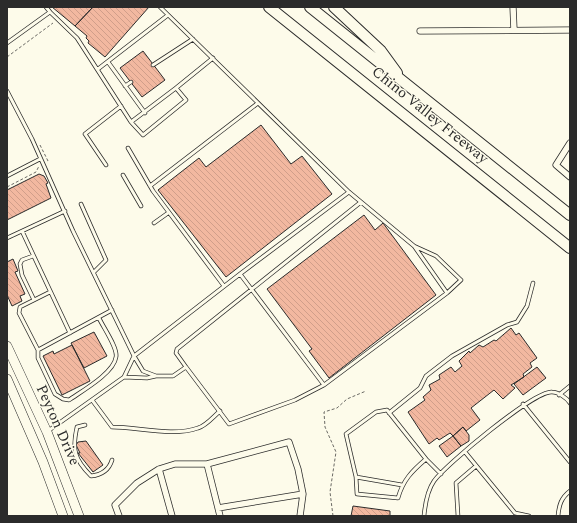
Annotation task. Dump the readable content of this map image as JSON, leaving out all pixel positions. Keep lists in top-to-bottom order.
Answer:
{
  "streets": {
    "highway": ["Chino Valley Freeway"],
    "main road": ["Peyton Drive"]
  }
}
